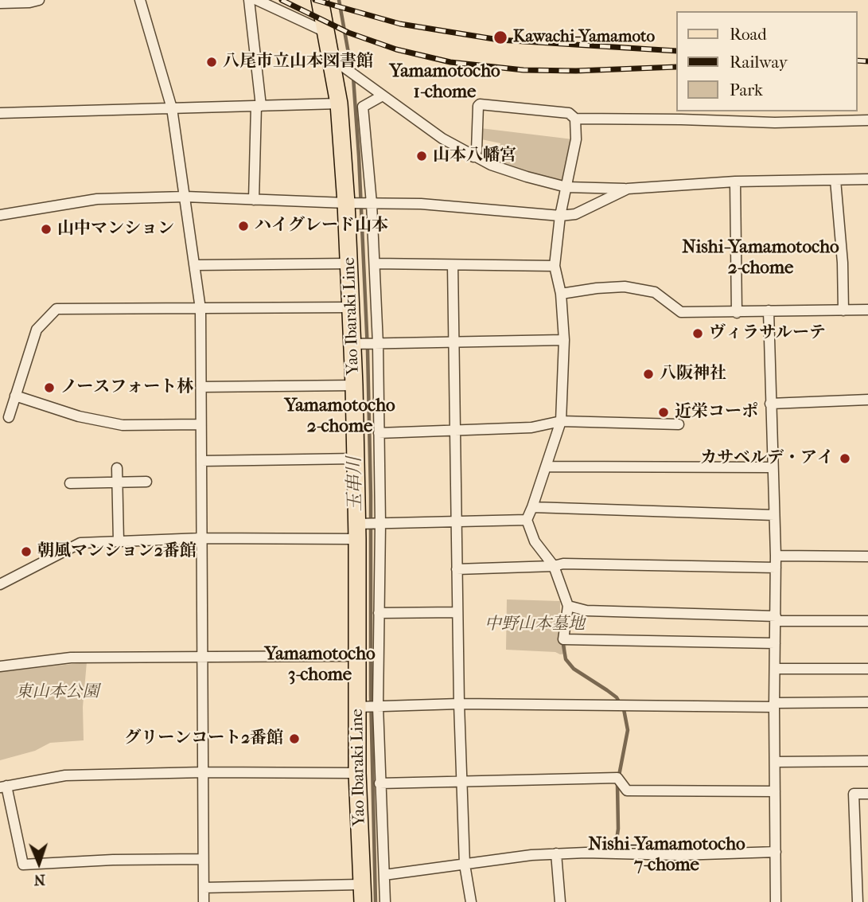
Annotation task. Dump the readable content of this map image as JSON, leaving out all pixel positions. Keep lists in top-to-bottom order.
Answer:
{
  "streets": {
    "main road": ["Yao Ibaraki Line"]
  },
  "districts": [
    "Yamamotocho 1-chome",
    "Nishi-Yamamotocho 2-chome",
    "Yamamotocho 2-chome",
    "Yamamotocho 3-chome",
    "Nishi-Yamamotocho 7-chome"
  ],
  "water": ["玉串川"],
  "parks": ["中野山本墓地", "東山本公園"],
  "places": [
    "Kawachi-Yamamoto",
    "八尾市立山本図書館",
    "山本八幡宮",
    "ハイグレード山本",
    "山中マンション",
    "ヴィラサルーテ",
    "八阪神社",
    "ノースフォート林",
    "近栄コーポ",
    "カサベルデ・アイ",
    "朝風マンション2番館",
    "グリーンコート2番館"
  ],
  "legend": ["Road", "Railway", "Park"],
  "north": "bottom"
}
